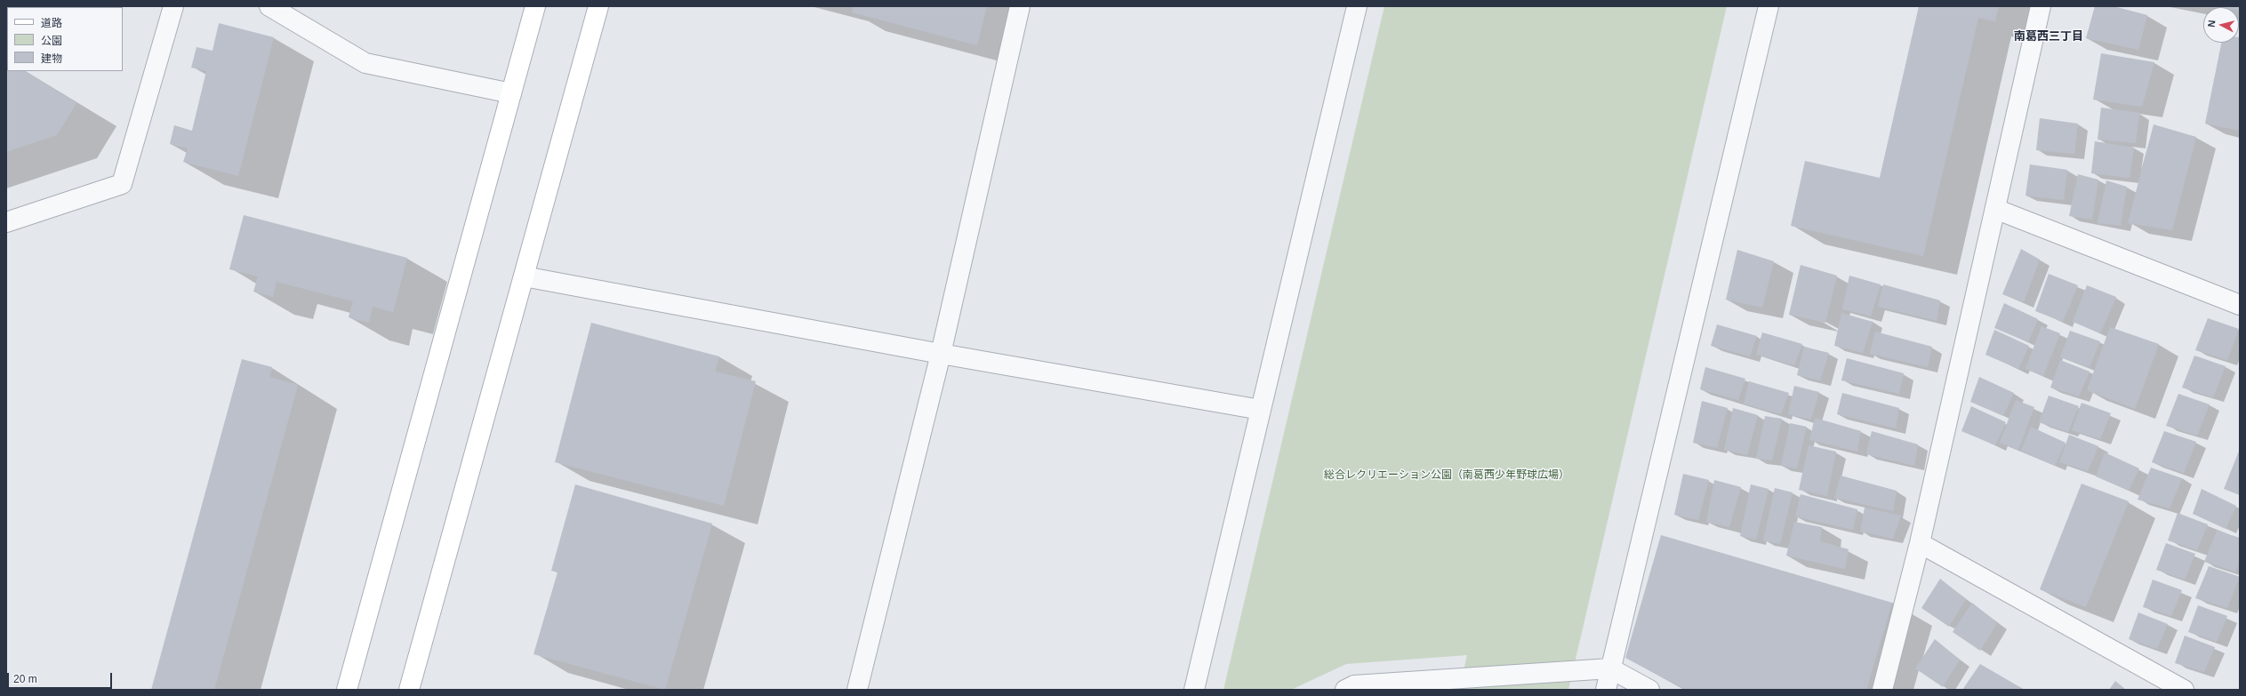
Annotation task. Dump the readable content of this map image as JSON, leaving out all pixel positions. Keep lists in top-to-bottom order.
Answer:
{
  "districts": ["南葛西三丁目"],
  "parks": ["総合レクリエーション公園（南葛西少年野球広場）"],
  "legend": ["道路", "公園", "建物"],
  "scale_bar": "20 m",
  "north": "left"
}
